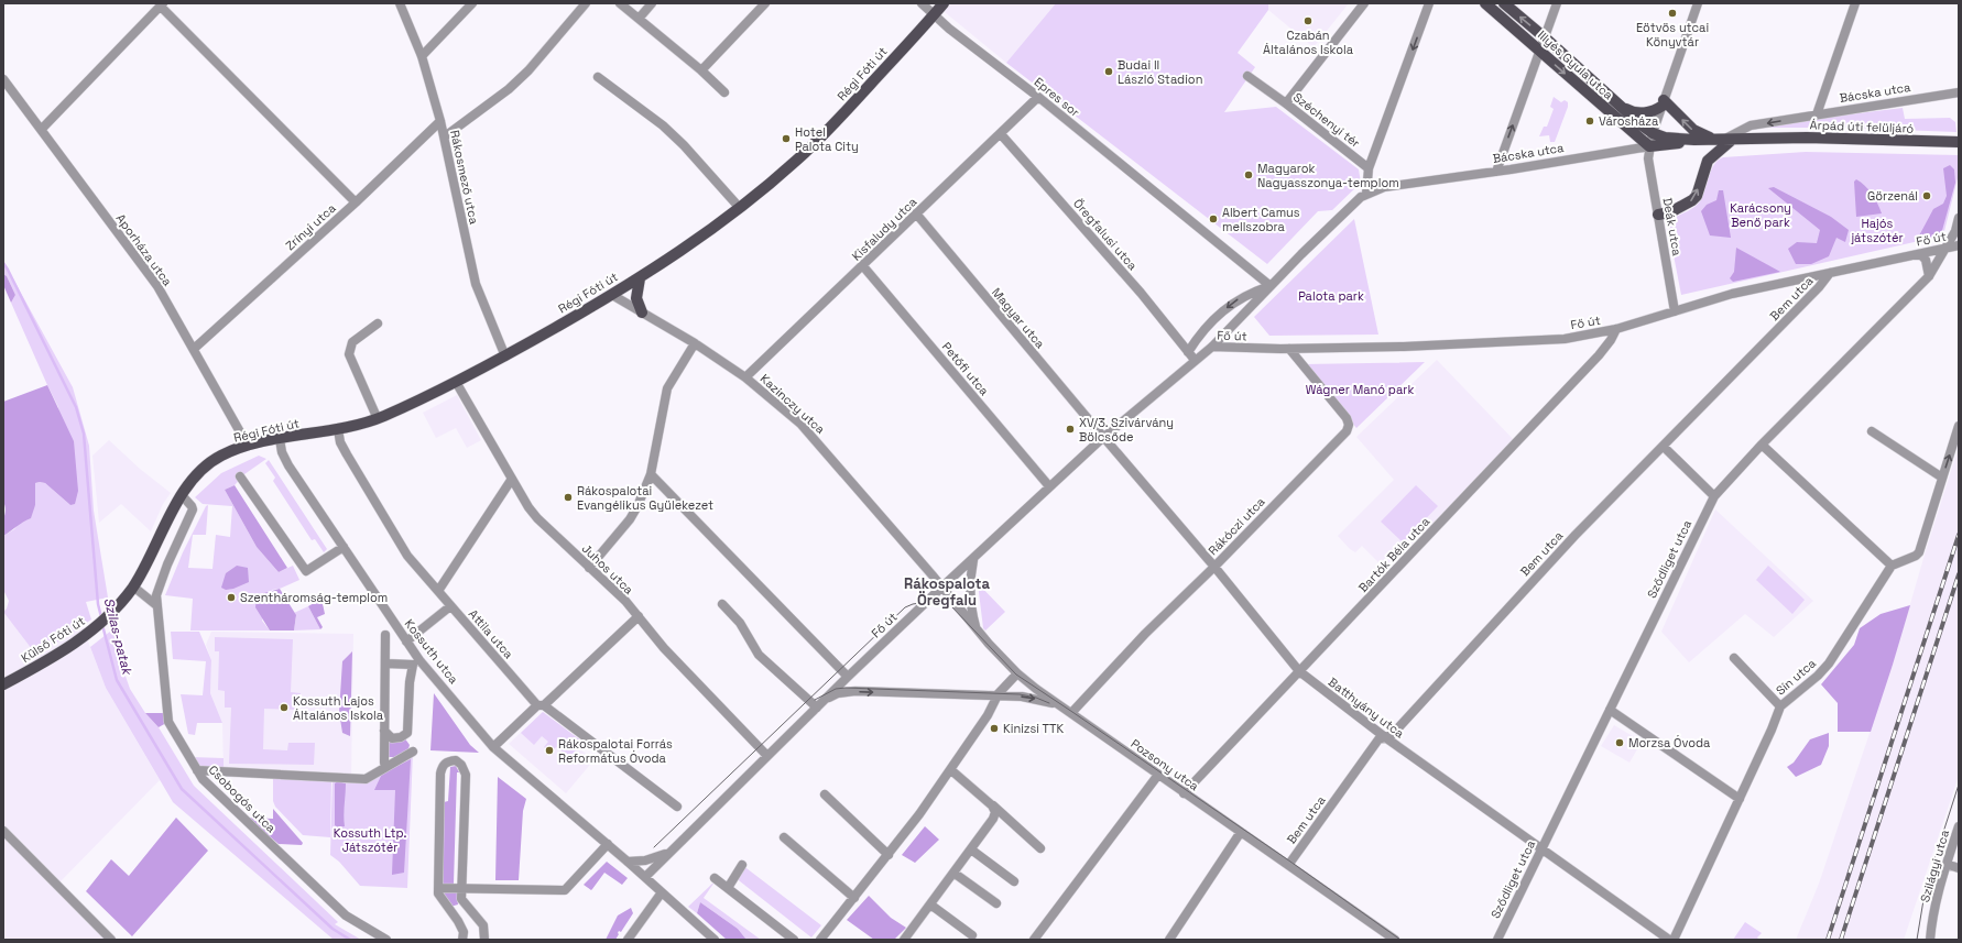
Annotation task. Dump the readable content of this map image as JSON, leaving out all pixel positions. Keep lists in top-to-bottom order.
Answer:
{
  "streets": {
    "main road": [
      "Illyés Gyula utca",
      "Régi Fóti út",
      "Bácska utca",
      "Árpád úti felüljáró",
      "Külső Fóti út"
    ],
    "street": [
      "Epres sor",
      "Széchenyi tér",
      "Rákosmező utca",
      "Zrínyi utca",
      "Deák utca",
      "Kisfaludy utca",
      "Öregfalusi utca",
      "Fő út",
      "Aporháza utca",
      "Bem utca",
      "Magyar utca",
      "Petőfi utca",
      "Kazinczy utca",
      "Rákóczi utca",
      "Bartók Béla utca",
      "Sződliget utca",
      "Juhos utca",
      "Attila utca",
      "Kossuth utca",
      "Sín utca",
      "Batthyány utca",
      "Pozsony utca",
      "Csobogós utca",
      "Szilágyi utca"
    ]
  },
  "crossings": [
    ["Illyés Gyula utca", "Bácska utca"],
    ["Illyés Gyula utca", "Deák utca"],
    ["Régi Fóti út", "Epres sor"],
    ["Régi Fóti út", "Rákosmező utca"],
    ["Régi Fóti út", "Aporháza utca"],
    ["Régi Fóti út", "Kazinczy utca"],
    ["Régi Fóti út", "Juhos utca"],
    ["Régi Fóti út", "Attila utca"],
    ["Régi Fóti út", "Külső Fóti út"],
    ["Régi Fóti út", "Kossuth utca"],
    ["Bácska utca", "Árpád úti felüljáró"],
    ["Bácska utca", "Deák utca"],
    ["Epres sor", "Kisfaludy utca"],
    ["Rákosmező utca", "Zrínyi utca"],
    ["Zrínyi utca", "Aporháza utca"],
    ["Deák utca", "Fő út"],
    ["Kisfaludy utca", "Öregfalusi utca"],
    ["Kisfaludy utca", "Magyar utca"],
    ["Kisfaludy utca", "Petőfi utca"],
    ["Kisfaludy utca", "Kazinczy utca"],
    ["Fő út", "Bem utca"],
    ["Fő út", "Magyar utca"],
    ["Fő út", "Petőfi utca"],
    ["Fő út", "Kazinczy utca"],
    ["Fő út", "Rákóczi utca"],
    ["Fő út", "Bartók Béla utca"],
    ["Fő út", "Sződliget utca"],
    ["Fő út", "Juhos utca"],
    ["Fő út", "Kossuth utca"],
    ["Fő út", "Batthyány utca"],
    ["Fő út", "Pozsony utca"],
    ["Bem utca", "Batthyány utca"],
    ["Bem utca", "Pozsony utca"],
    ["Magyar utca", "Batthyány utca"],
    ["Kazinczy utca", "Pozsony utca"],
    ["Rákóczi utca", "Batthyány utca"],
    ["Rákóczi utca", "Pozsony utca"],
    ["Bartók Béla utca", "Batthyány utca"],
    ["Bartók Béla utca", "Pozsony utca"],
    ["Sződliget utca", "Batthyány utca"]
  ],
  "districts": ["Rákospalota Öregfalu"],
  "water": ["Szilas-patak"],
  "parks": [
    "Karácsony Benő park",
    "Hajós játszótér",
    "Palota park",
    "Wágner Manó park",
    "Kossuth Ltp. Játszótér"
  ],
  "places": [
    "Eötvös utcai Könyvtár",
    "Czabán Általános Iskola",
    "Budai II László Stadion",
    "Városháza",
    "Hotel Palota City",
    "Magyarok Nagyasszonya-templom",
    "Görzenál",
    "Albert Camus mellszobra",
    "XV/3. Szivárvány Bölcsőde",
    "Rákospalotai Evangélikus Gyülekezet",
    "Szentháromság-templom",
    "Kossuth Lajos Általános Iskola",
    "Kinizsi TTK",
    "Morzsa Óvoda",
    "Rákospalotai Forrás Református Óvoda"
  ]
}
